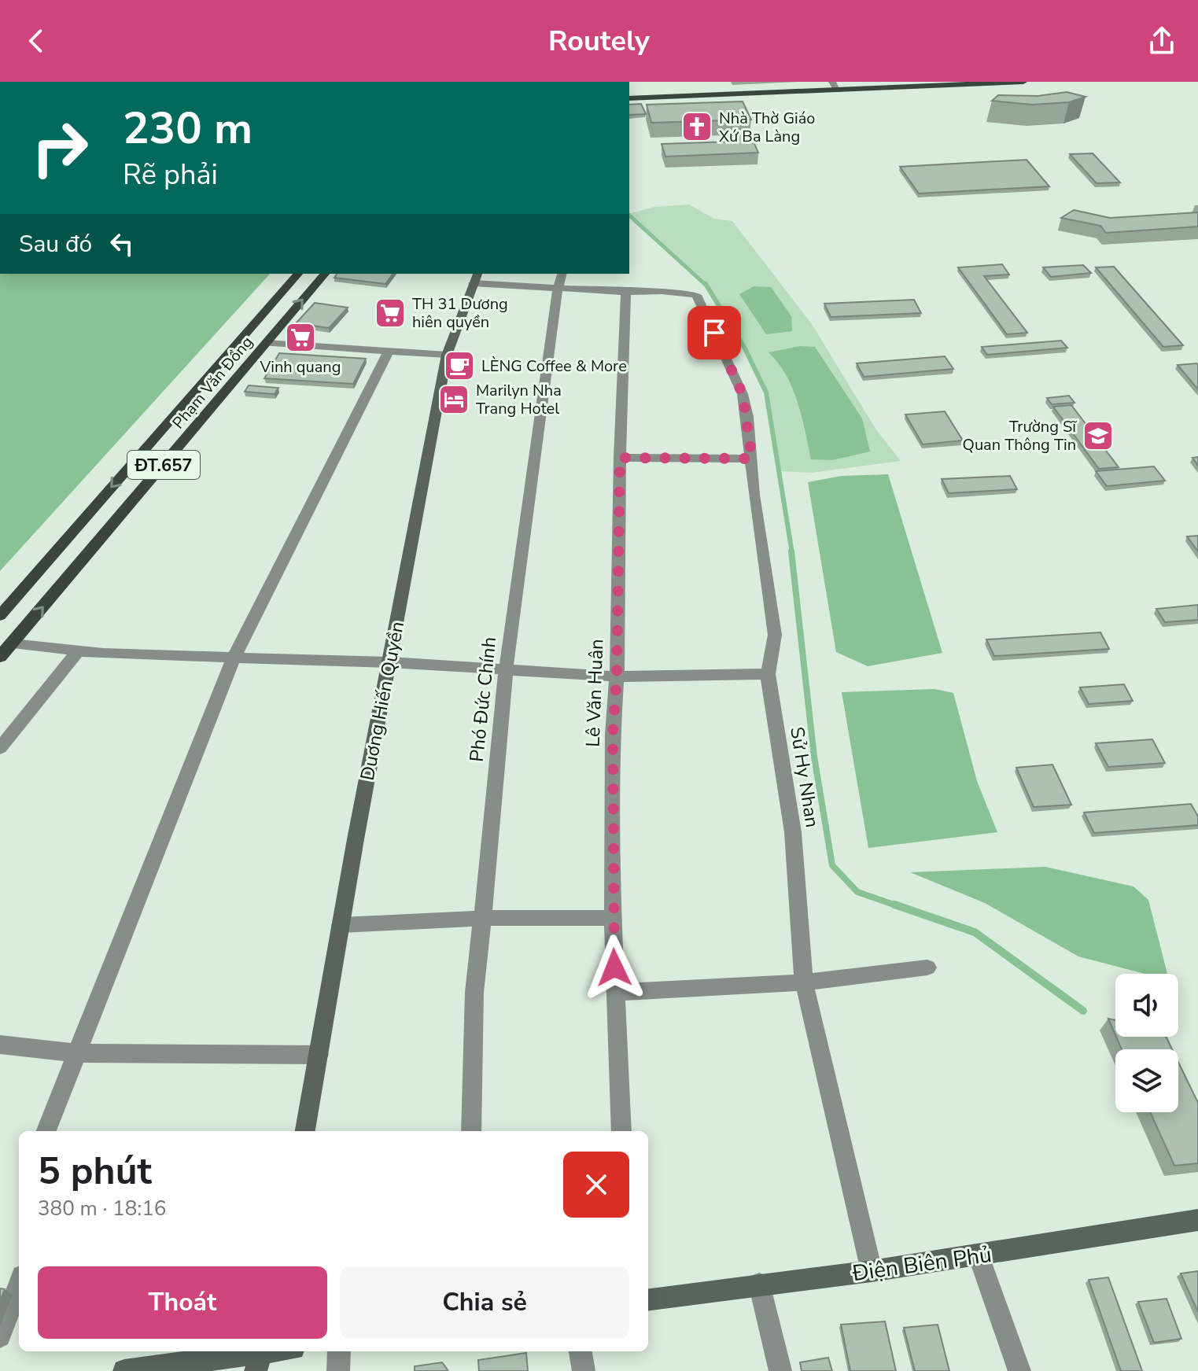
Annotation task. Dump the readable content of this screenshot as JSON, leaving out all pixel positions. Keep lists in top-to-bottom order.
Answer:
{
  "streets": {
    "main road": ["Phạm Văn Đồng", "ĐT.657"],
    "street": [
      "Lê Văn Huân",
      "Phó Đức Chính",
      "Duơng Hiến Quyền",
      "Sử Hy Nhan",
      "Điện Biên Phủ"
    ]
  },
  "crossings": [
    ["Lê Văn Huân", "Sử Hy Nhan"],
    ["Sử Hy Nhan", "Điện Biên Phủ"]
  ],
  "places": {
    "church": ["Nhà Thờ Giáo Xứ Ba Làng"],
    "supermarket": ["TH 31 Dương hiên quyền", "Vinh quang"],
    "cafe": ["LÈNG Coffee & More"],
    "hotel": ["Marilyn Nha Trang Hotel"],
    "school or university": ["Trường Sĩ Quan Thông Tin"]
  },
  "page": {
    "header": "Routely",
    "turn": ["230 m", "Rẽ phải"],
    "then": "Sau đó",
    "heading": ["5 phút", "380 m · 18:16"],
    "buttons": ["Thoát", "Chia sẻ"]
  }
}
